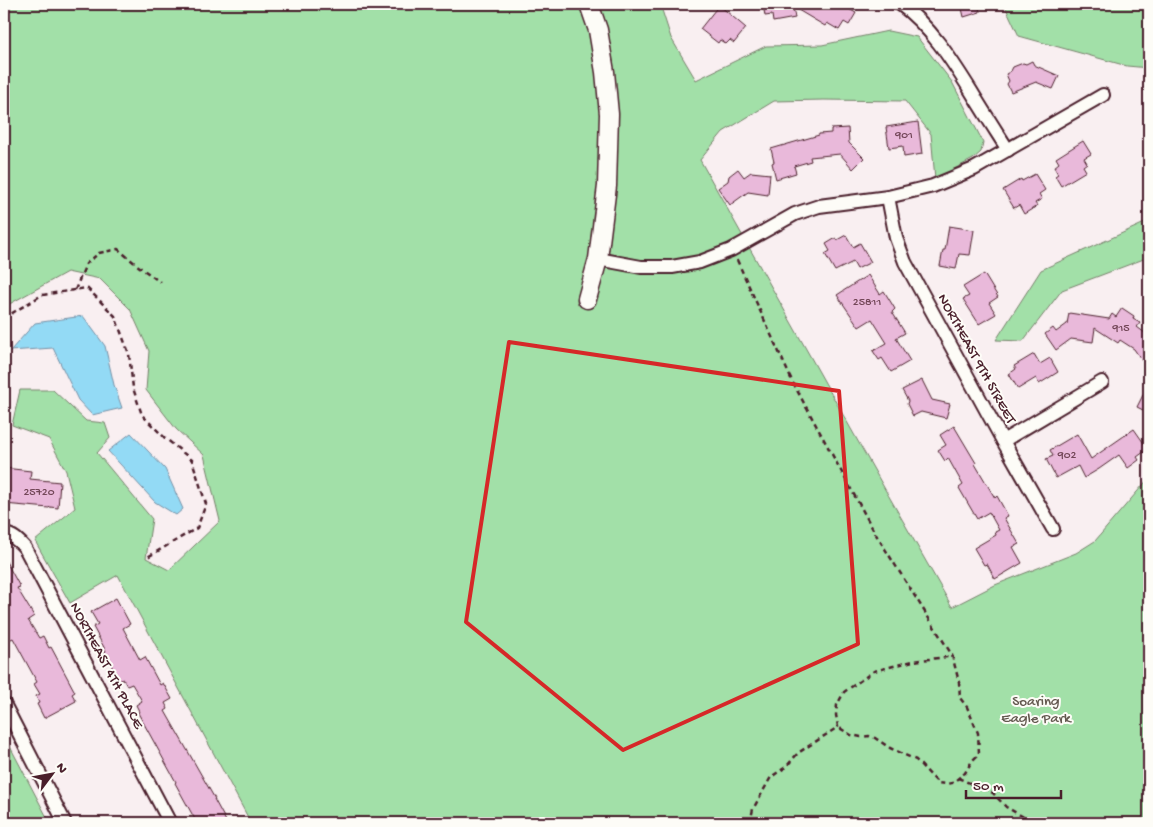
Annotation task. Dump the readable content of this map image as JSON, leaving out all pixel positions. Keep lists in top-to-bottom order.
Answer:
{
  "streets": {
    "street": ["NORTHEAST 9TH STREET", "NORTHEAST 4TH PLACE"]
  },
  "parks": ["Soaring Eagle Park"],
  "house_numbers": [
    "901",
    "25811",
    "915",
    "902",
    "25720"
  ],
  "scale_bar": "50 m",
  "north": "top right"
}
